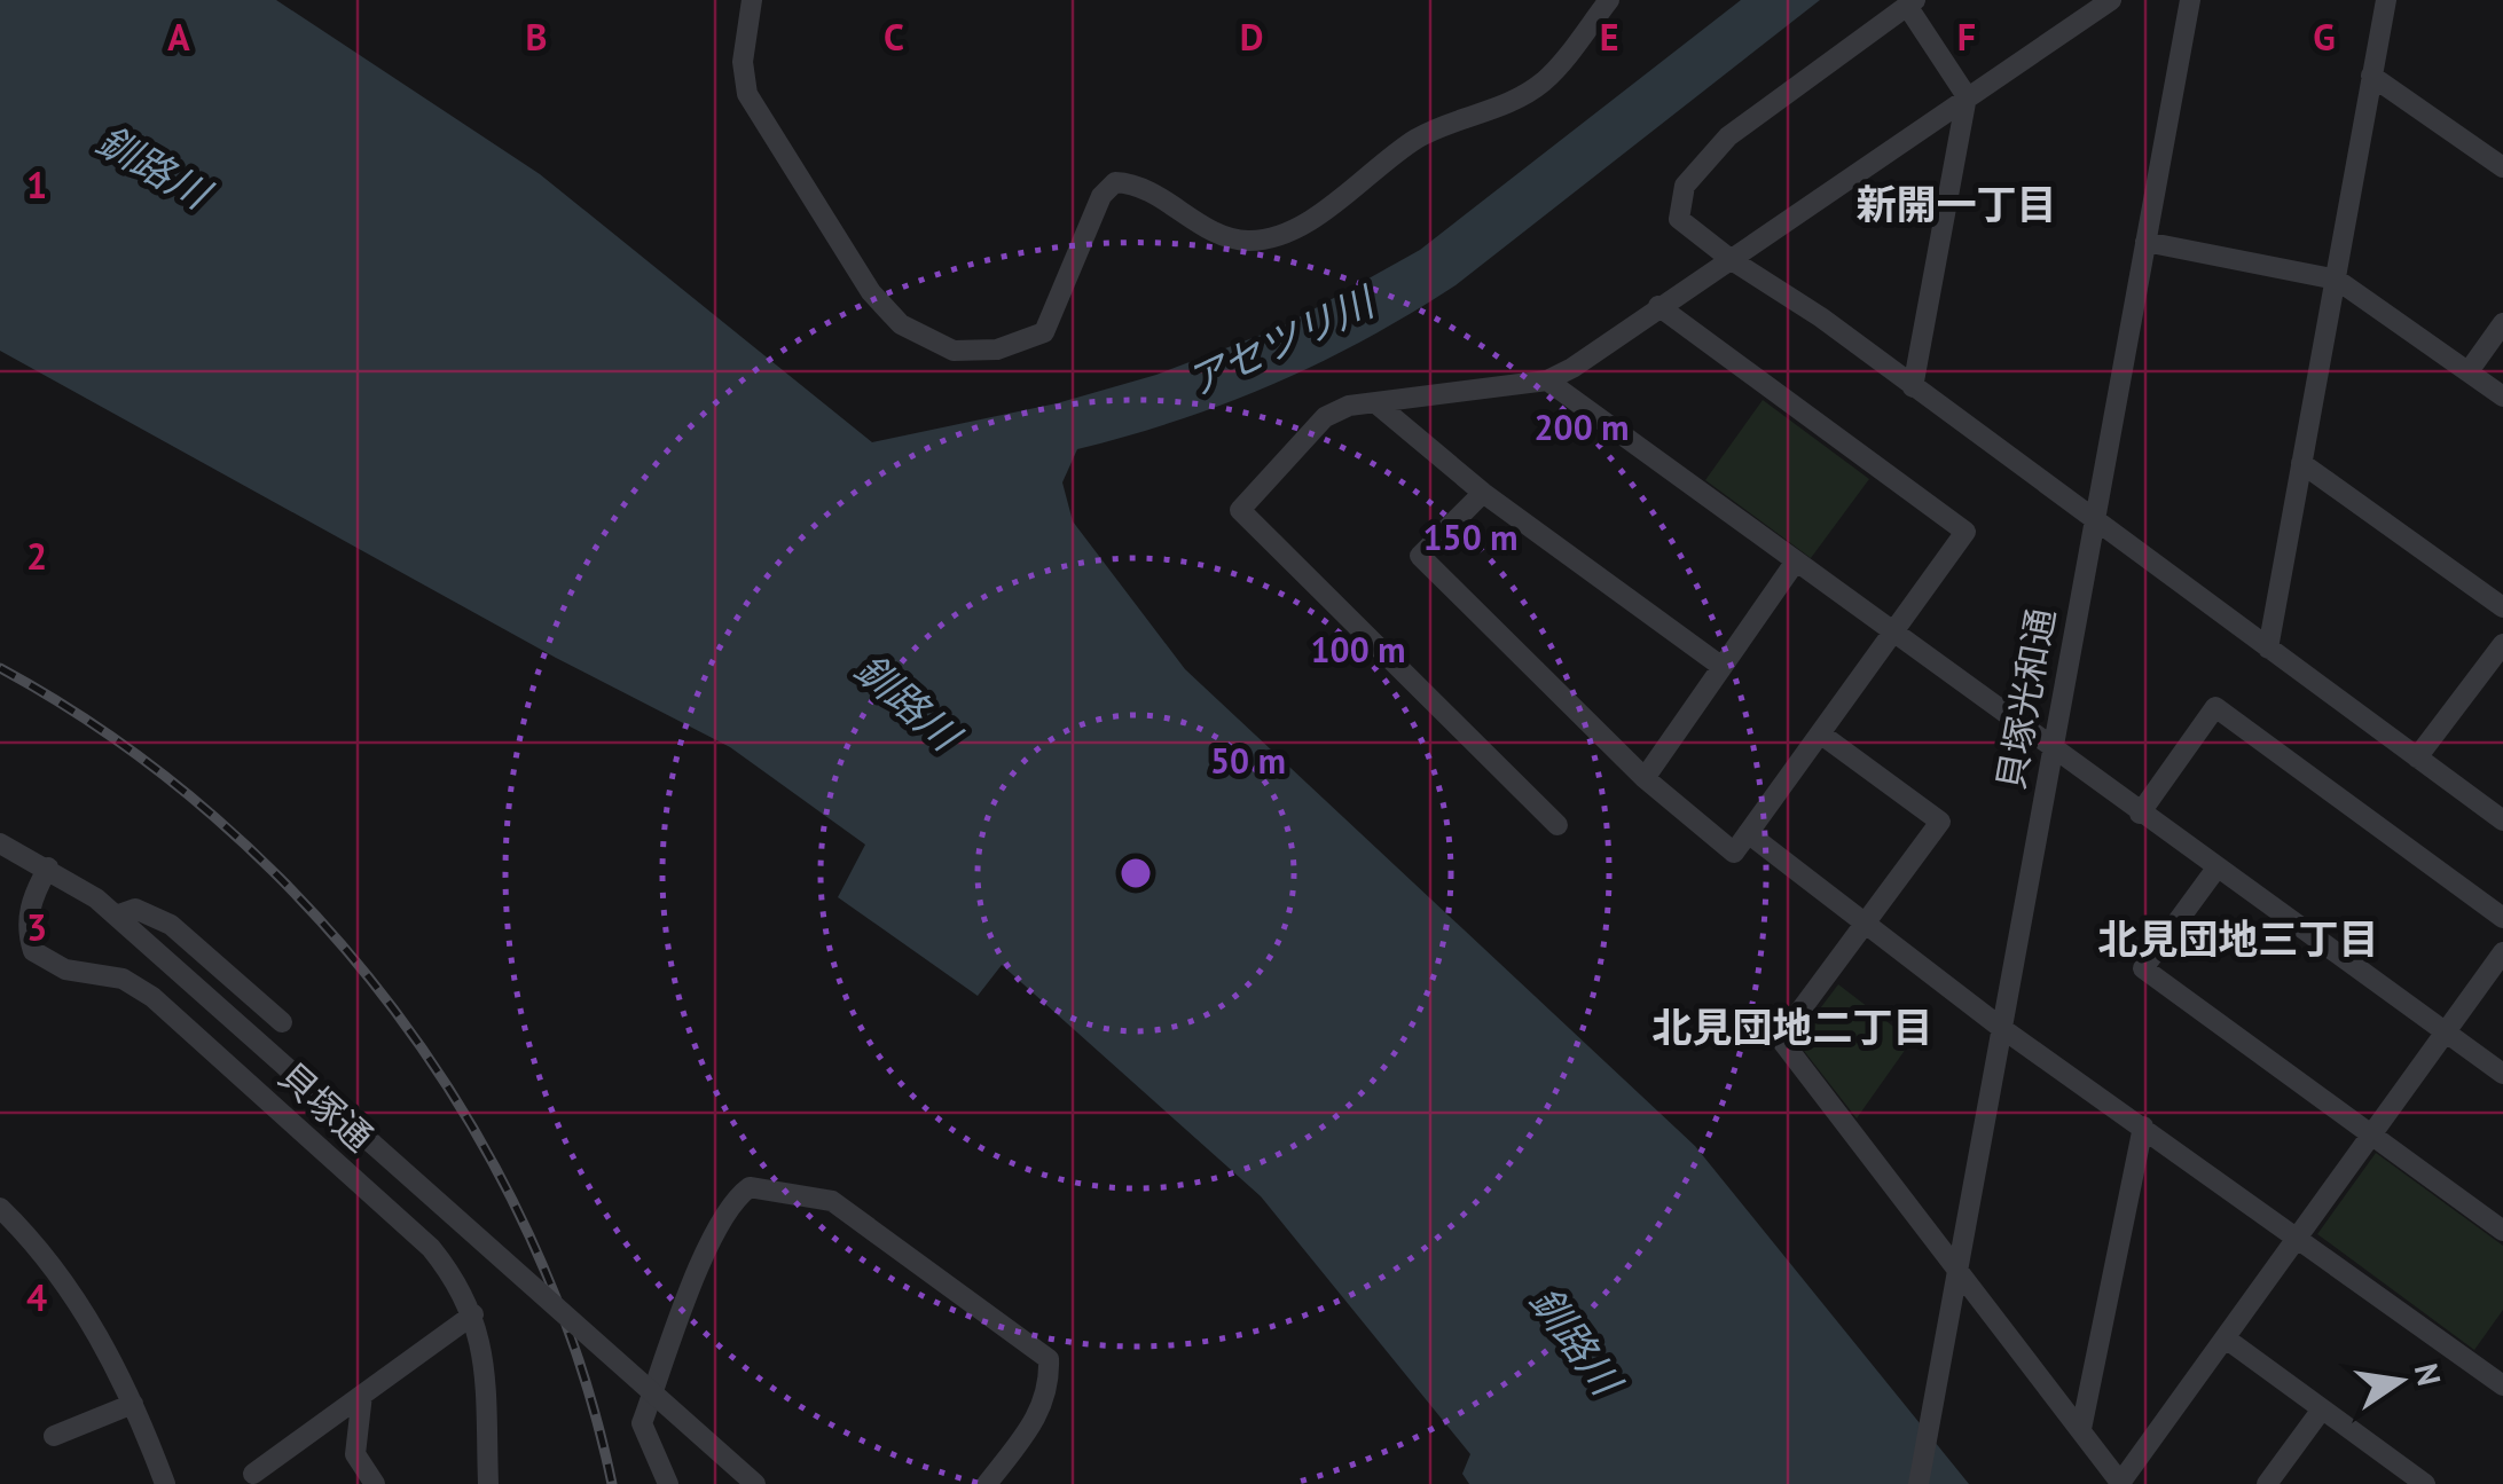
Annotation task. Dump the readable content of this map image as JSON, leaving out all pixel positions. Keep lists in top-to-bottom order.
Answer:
{
  "streets": {
    "street": ["貝塚光和通", "貝塚通"]
  },
  "districts": ["新開一丁目", "北見団地三丁目", "北見団地二丁目"],
  "water": ["釧路川", "アセツリ川"],
  "north": "right",
  "grid": {
    "columns": [
      "A",
      "B",
      "C",
      "D",
      "E",
      "F",
      "G"
    ],
    "rows": [
      "1",
      "2",
      "3",
      "4"
    ]
  },
  "rings": [
    "200 m",
    "150 m",
    "100 m",
    "50 m"
  ]
}
